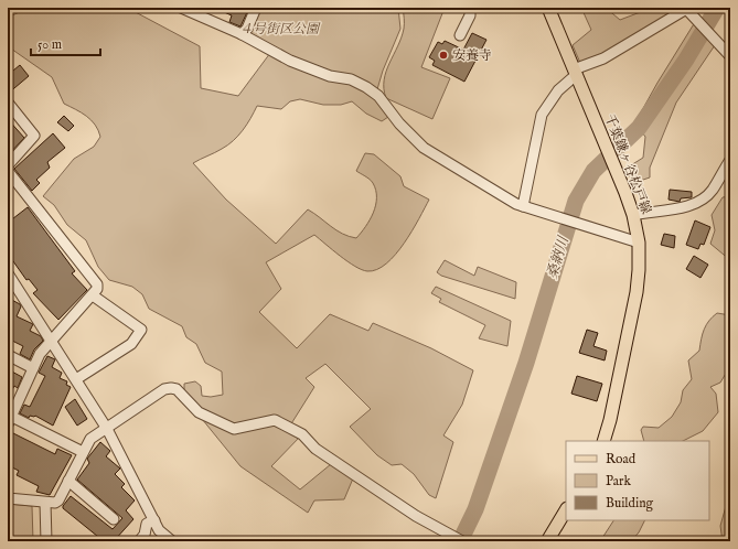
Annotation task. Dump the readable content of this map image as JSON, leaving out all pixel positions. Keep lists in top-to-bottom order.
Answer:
{
  "streets": {
    "main road": ["千葉鎌ヶ谷松戸線"]
  },
  "water": ["桑納川"],
  "parks": ["４号街区公園"],
  "places": ["安養寺"],
  "legend": ["Road", "Park", "Building"],
  "scale_bar": "50 m"
}
